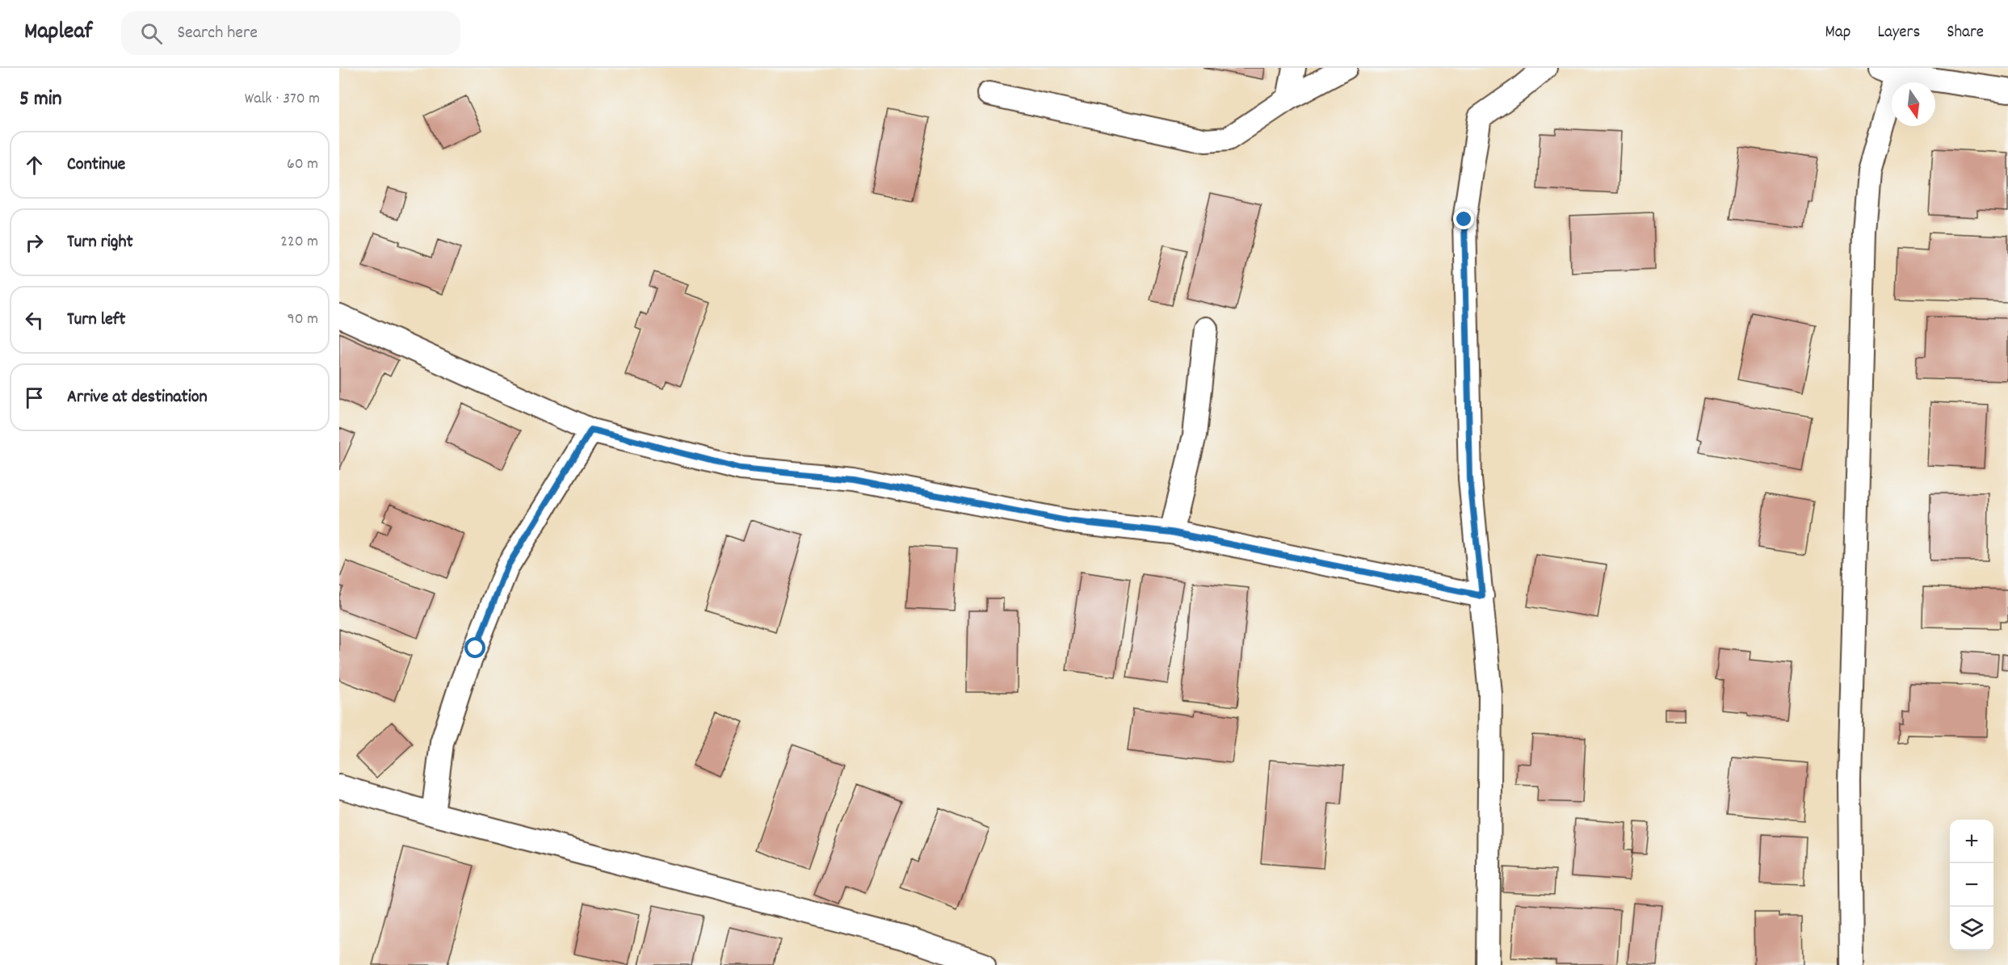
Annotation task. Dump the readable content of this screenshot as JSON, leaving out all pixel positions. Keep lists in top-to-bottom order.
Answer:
{
  "north": "bottom",
  "page": {
    "header": "Mapleaf",
    "search": "Search here",
    "nav": ["Map", "Layers", "Share"],
    "heading": ["5 min", "Walk · 370 m"],
    "list": [
      ["Continue", "60 m"],
      ["Turn right", "220 m"],
      ["Turn left", "90 m"],
      "Arrive at destination"
    ],
    "map_buttons": ["+", "−"]
  }
}
